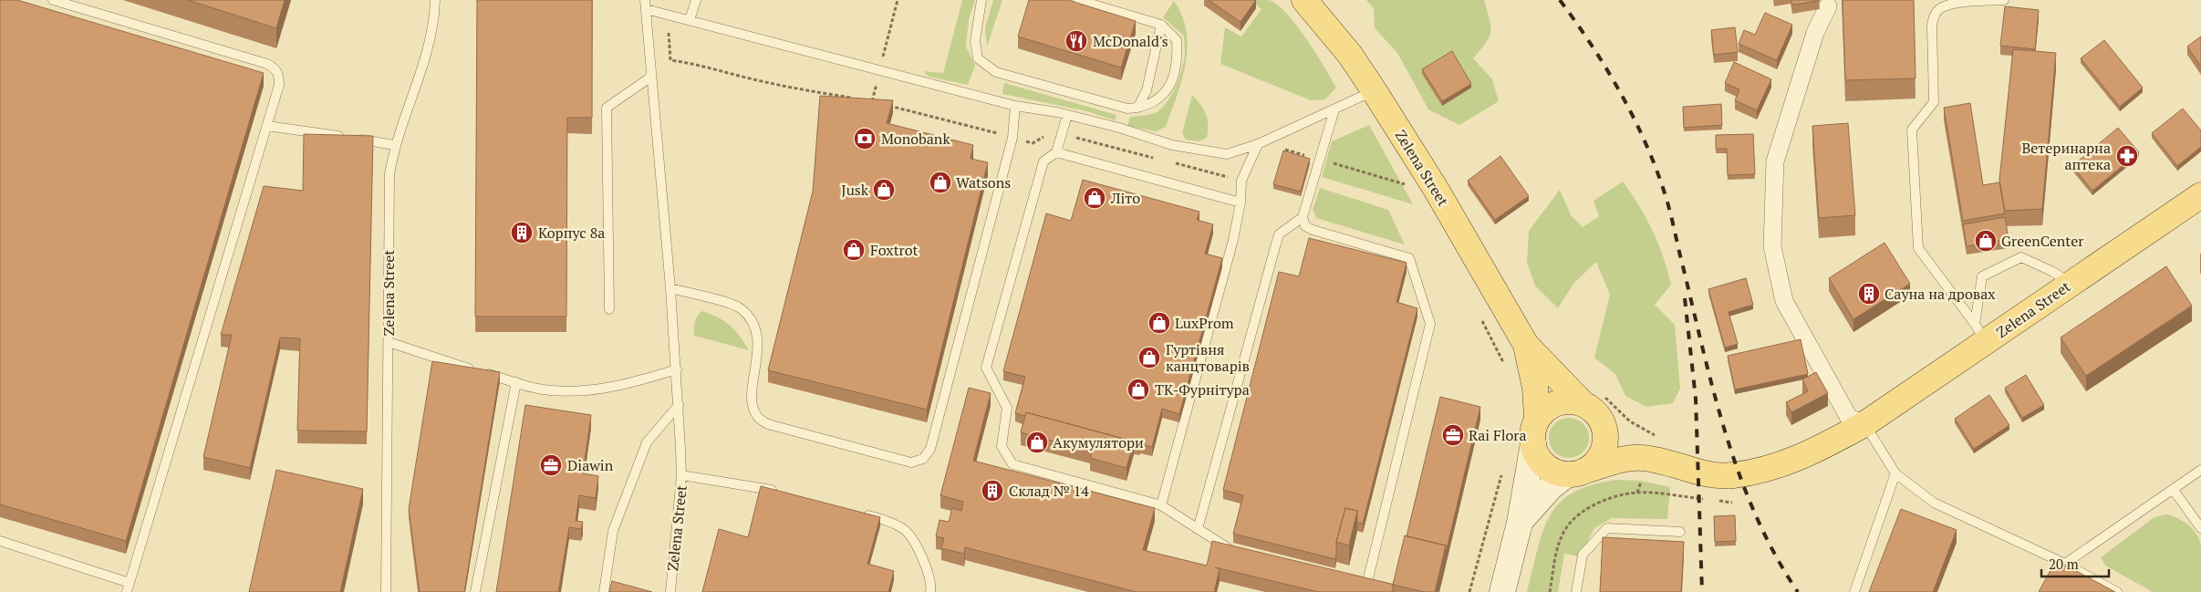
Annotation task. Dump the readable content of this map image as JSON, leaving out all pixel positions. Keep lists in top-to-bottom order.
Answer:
{
  "streets": {
    "main road": ["Zelena Street"]
  },
  "places": {
    "restaurant": ["McDonald's"],
    "bank": ["Monobank"],
    "pharmacy": ["Ветеринарна аптека"],
    "shop": [
      "Watsons",
      "Jusk",
      "Літо",
      "GreenCenter",
      "Foxtrot",
      "LuxProm",
      "Гуртівня канцтоварів",
      "ТК-Фурнітура",
      "Акумулятори"
    ],
    "building": ["Корпус 8а", "Сауна на дровах", "Склад № 14"],
    "office": ["Rai Flora", "Diawin"]
  },
  "scale_bar": "20 m"
}
